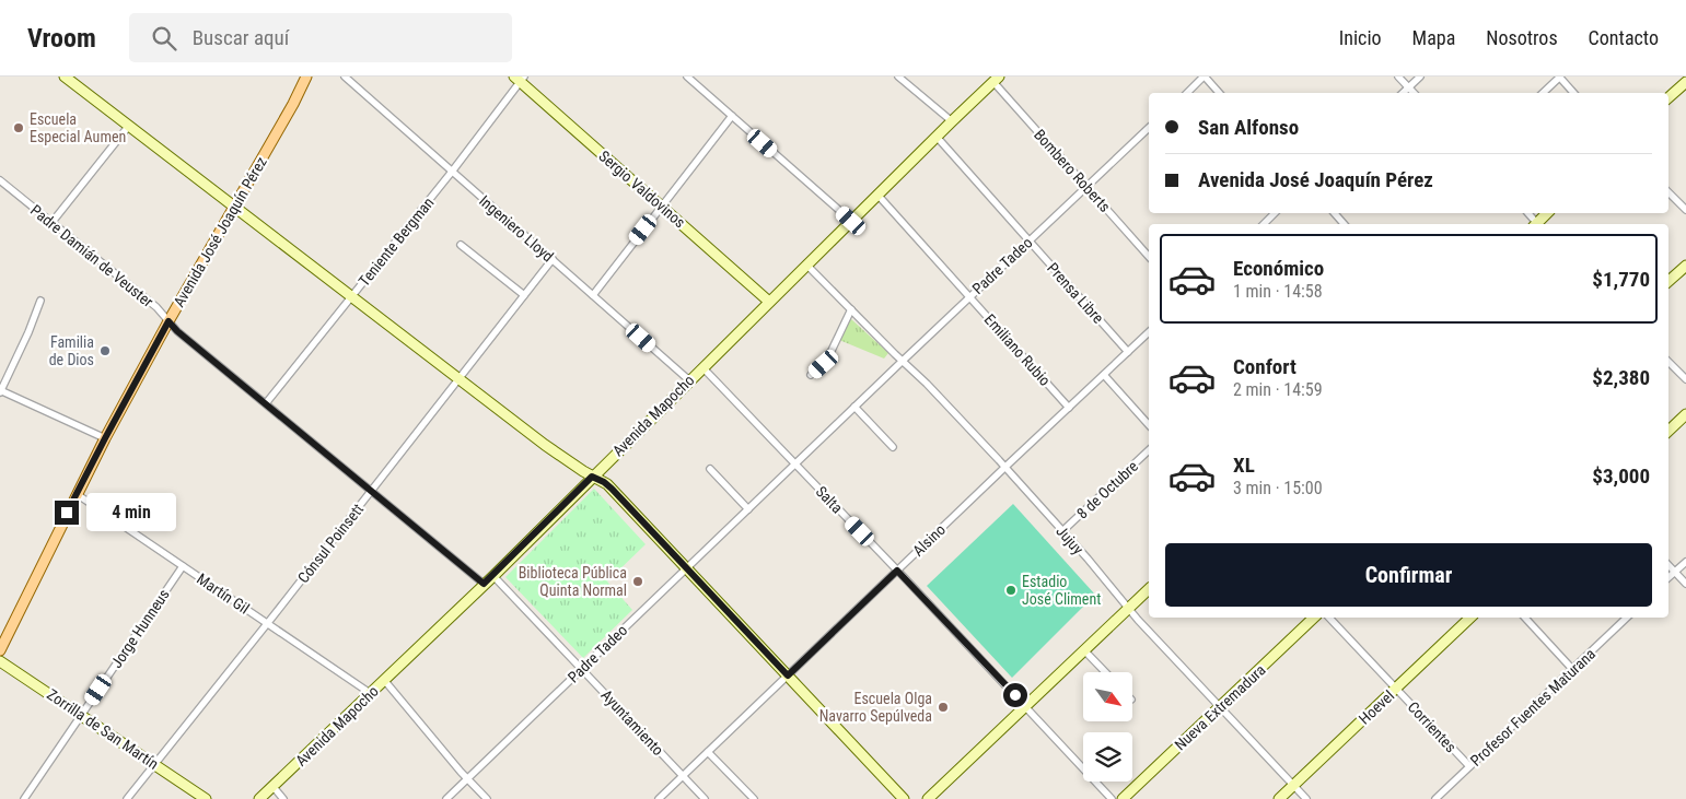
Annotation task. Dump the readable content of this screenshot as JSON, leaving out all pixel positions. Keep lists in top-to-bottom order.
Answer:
{
  "streets": {
    "main road": [
      "Sergio Valdovinos",
      "Avenida José Joaquín Pérez",
      "Avenida Mapocho",
      "Nueva Extremadura",
      "Hoevel",
      "Zorrilla de San Martín"
    ],
    "street": [
      "Bombero Roberts",
      "Ingeniero Lloyd",
      "Teniente Bergman",
      "Padre Damián de Veuster",
      "Padre Tadeo",
      "Prensa Libre",
      "Emiliano Rubio",
      "8 de Octubre",
      "Salta",
      "Alsino",
      "Jujuy",
      "Cónsul Poinsett",
      "Martín Gil",
      "Jorge Hunneus",
      "Profesor Fuentes Maturana",
      "Ayuntamiento",
      "Corrientes"
    ]
  },
  "crossings": [
    ["Bombero Roberts", "Padre Tadeo"],
    ["Bombero Roberts", "Avenida Mapocho"],
    ["Sergio Valdovinos", "Teniente Bergman"],
    ["Sergio Valdovinos", "Avenida Mapocho"],
    ["Ingeniero Lloyd", "Teniente Bergman"],
    ["Ingeniero Lloyd", "Avenida Mapocho"],
    ["Ingeniero Lloyd", "Cónsul Poinsett"],
    ["Avenida José Joaquín Pérez", "Padre Damián de Veuster"],
    ["Avenida José Joaquín Pérez", "Martín Gil"],
    ["Teniente Bergman", "Padre Damián de Veuster"],
    ["Padre Damián de Veuster", "Avenida Mapocho"],
    ["Padre Damián de Veuster", "Cónsul Poinsett"],
    ["Padre Tadeo", "Prensa Libre"],
    ["Padre Tadeo", "Emiliano Rubio"],
    ["Padre Tadeo", "Salta"],
    ["Padre Tadeo", "Jujuy"],
    ["Padre Tadeo", "Ayuntamiento"],
    ["Prensa Libre", "Avenida Mapocho"],
    ["Prensa Libre", "Alsino"],
    ["Emiliano Rubio", "Avenida Mapocho"],
    ["Emiliano Rubio", "Alsino"],
    ["Avenida Mapocho", "Salta"],
    ["Avenida Mapocho", "Jujuy"],
    ["Avenida Mapocho", "Martín Gil"],
    ["Avenida Mapocho", "Ayuntamiento"],
    ["8 de Octubre", "Jujuy"],
    ["Salta", "Alsino"],
    ["Alsino", "Jujuy"],
    ["Alsino", "Ayuntamiento"],
    ["Jujuy", "Nueva Extremadura"],
    ["Jujuy", "Hoevel"],
    ["Cónsul Poinsett", "Martín Gil"],
    ["Cónsul Poinsett", "Zorrilla de San Martín"],
    ["Martín Gil", "Jorge Hunneus"],
    ["Jorge Hunneus", "Zorrilla de San Martín"],
    ["Hoevel", "Corrientes"],
    ["Profesor Fuentes Maturana", "Corrientes"]
  ],
  "places": [
    "Escuela Especial Aumen",
    "Familia de Dios",
    "Biblioteca Pública Quinta Normal",
    "Estadio José Climent",
    "Escuela Olga Navarro Sepúlveda"
  ],
  "north": "bottom right",
  "page": {
    "header": "Vroom",
    "search": "Buscar aquí",
    "nav": [
      "Inicio",
      "Mapa",
      "Nosotros",
      "Contacto"
    ],
    "banner": ["San Alfonso", "Avenida José Joaquín Pérez"],
    "list": [
      {
        "name": "Económico",
        "note": "1 min · 14:58",
        "value": "$1,770"
      },
      {
        "name": "Confort",
        "note": "2 min · 14:59",
        "value": "$2,380"
      },
      {
        "name": "XL",
        "note": "3 min · 15:00",
        "value": "$3,000"
      }
    ],
    "bubble": "4 min",
    "buttons": "Confirmar"
  }
}
